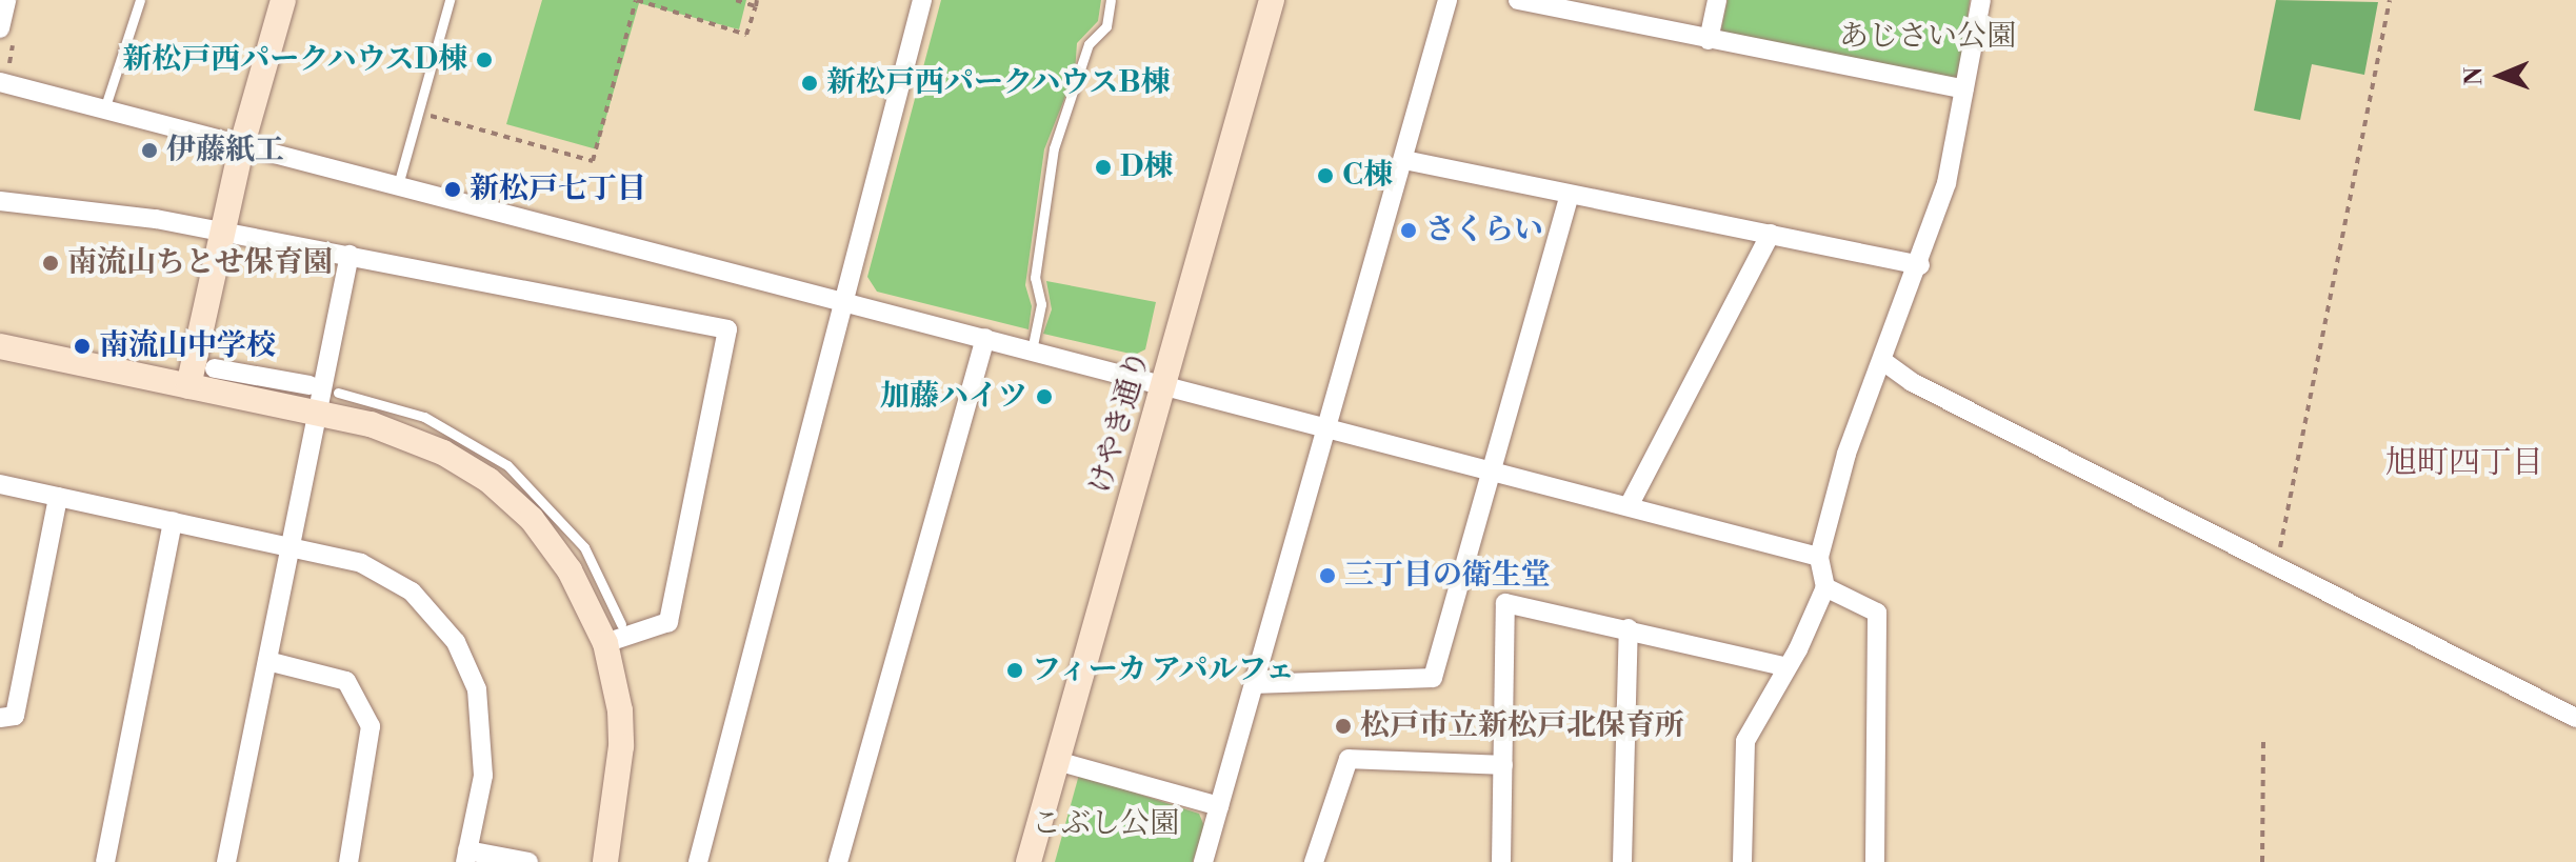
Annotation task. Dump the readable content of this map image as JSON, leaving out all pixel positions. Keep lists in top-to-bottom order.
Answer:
{
  "streets": {
    "street": ["けやき通り"]
  },
  "districts": ["旭町四丁目"],
  "parks": ["あじさい公園", "こぶし公園"],
  "places": [
    "新松戸西パークハウスD棟",
    "新松戸西パークハウスB棟",
    "伊藤紙工",
    "D棟",
    "C棟",
    "新松戸七丁目",
    "さくらい",
    "南流山ちとせ保育園",
    "南流山中学校",
    "加藤ハイツ",
    "三丁目の衛生堂",
    "フィーカ アパルフェ",
    "松戸市立新松戸北保育所"
  ],
  "north": "left"
}
